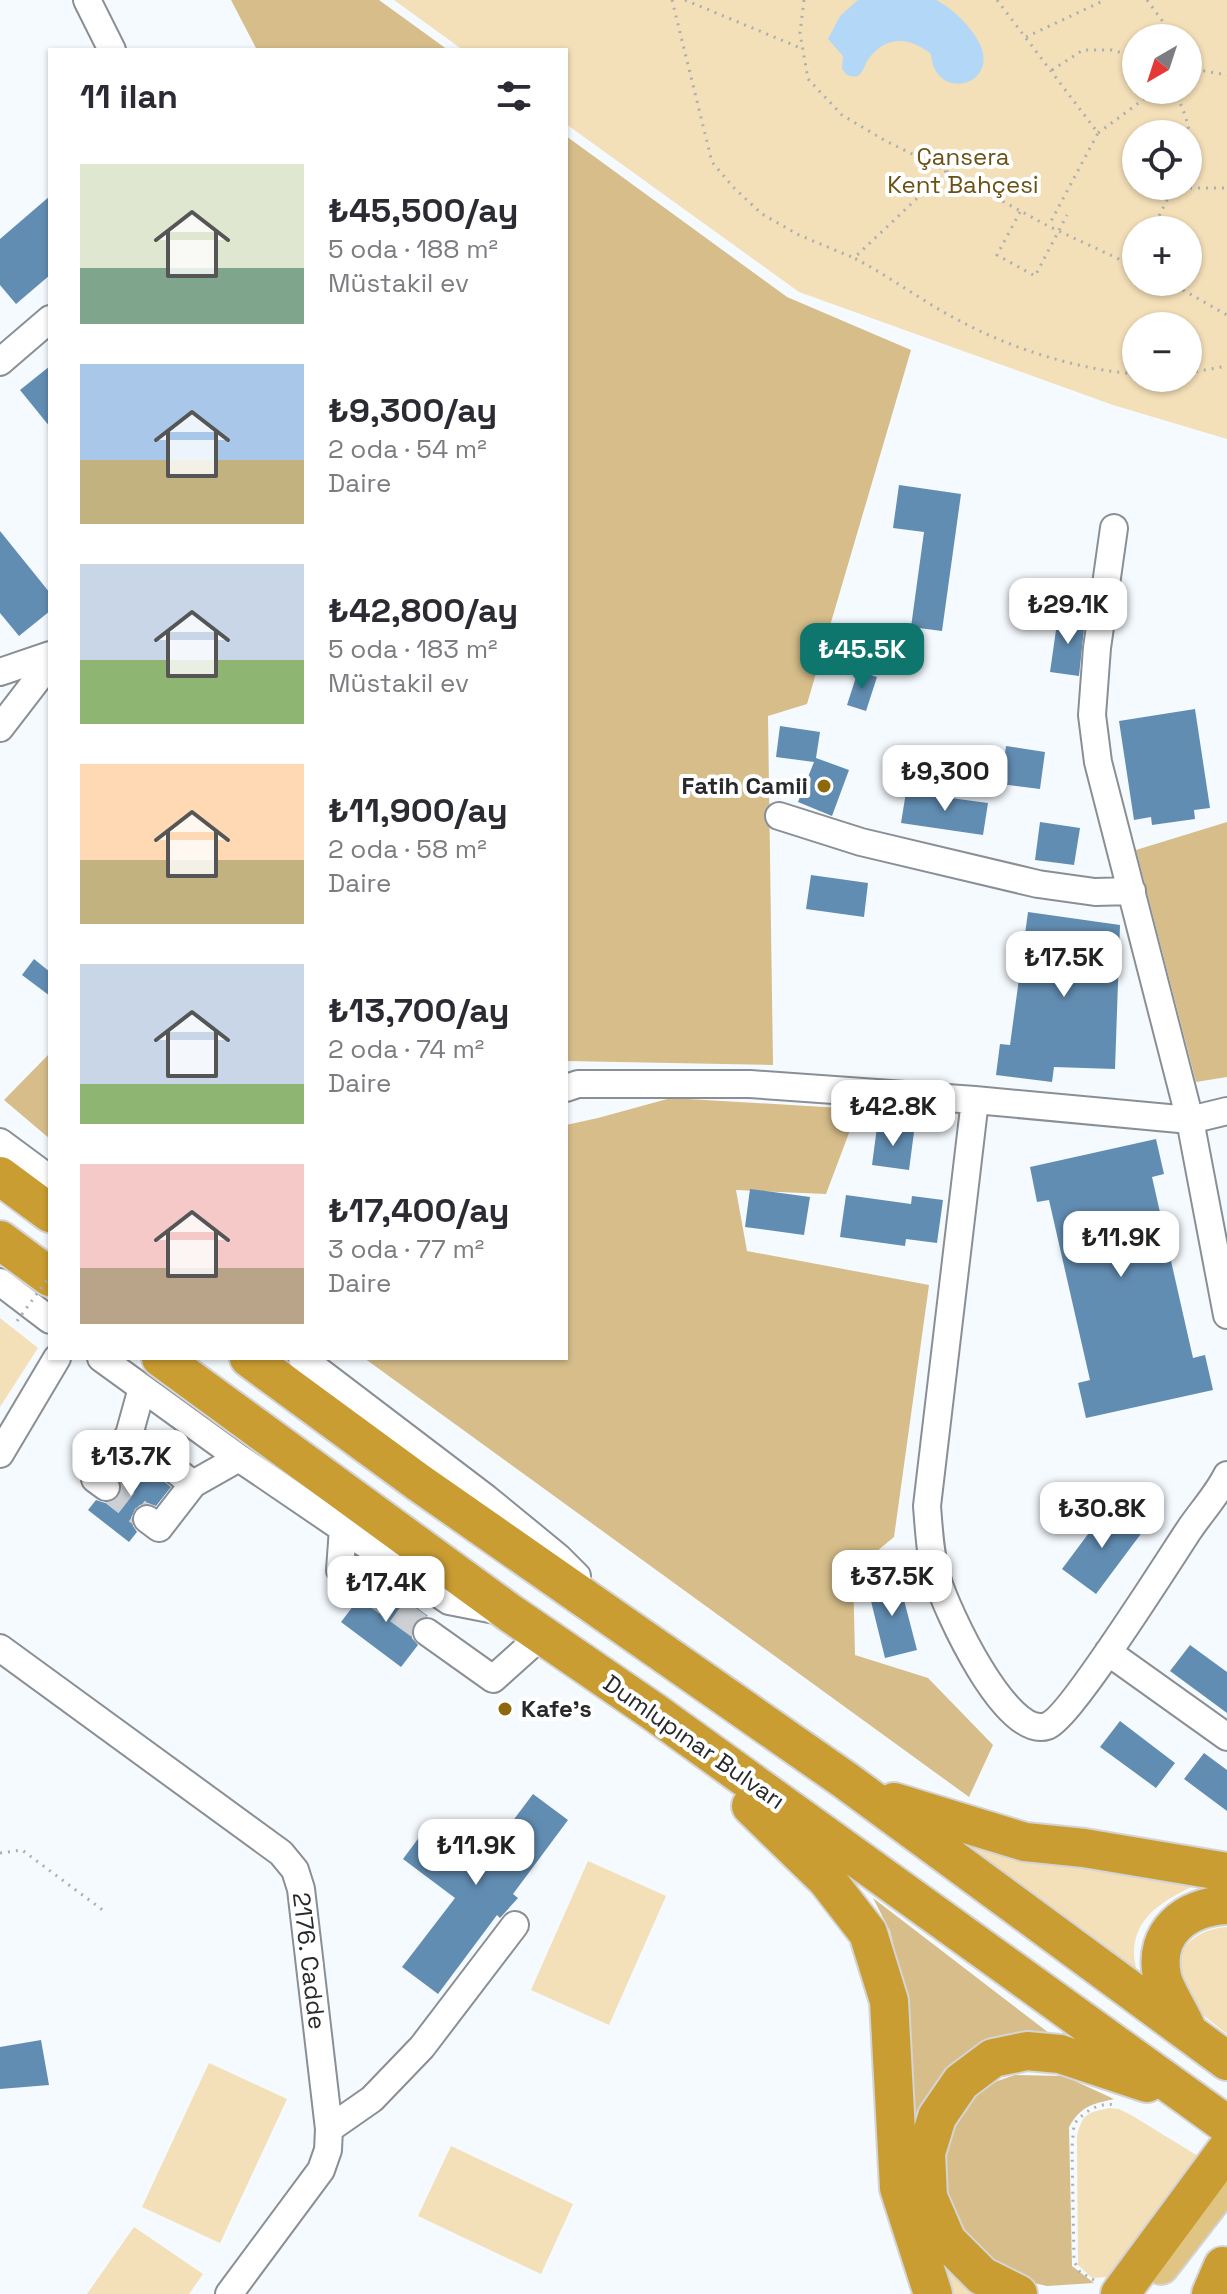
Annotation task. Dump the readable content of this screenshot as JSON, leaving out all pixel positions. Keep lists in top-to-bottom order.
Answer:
{
  "streets": {
    "highway": ["Dumlupınar Bulvarı"],
    "street": ["2176. Cadde"]
  },
  "parks": ["Çansera Kent Bahçesi"],
  "places": ["Fatih Camii", "Kafe's"],
  "north": "bottom left",
  "page": {
    "map_buttons": ["+", "−"],
    "heading": "11 ilan",
    "list": [
      {
        "name": "₺45,500/ay",
        "note": "5 oda · 188 m² · Müstakil ev"
      },
      {
        "name": "₺9,300/ay",
        "note": "2 oda · 54 m² · Daire"
      },
      {
        "name": "₺42,800/ay",
        "note": "5 oda · 183 m² · Müstakil ev"
      },
      {
        "name": "₺11,900/ay",
        "note": "2 oda · 58 m² · Daire"
      },
      {
        "name": "₺13,700/ay",
        "note": "2 oda · 74 m² · Daire"
      },
      {
        "name": "₺17,400/ay",
        "note": "3 oda · 77 m² · Daire"
      }
    ],
    "price": [
      "₺29.1K",
      "₺45.5K",
      "₺9,300",
      "₺17.5K",
      "₺42.8K",
      "₺11.9K",
      "₺13.7K",
      "₺30.8K",
      "₺37.5K",
      "₺17.4K",
      "₺11.9K"
    ]
  }
}
